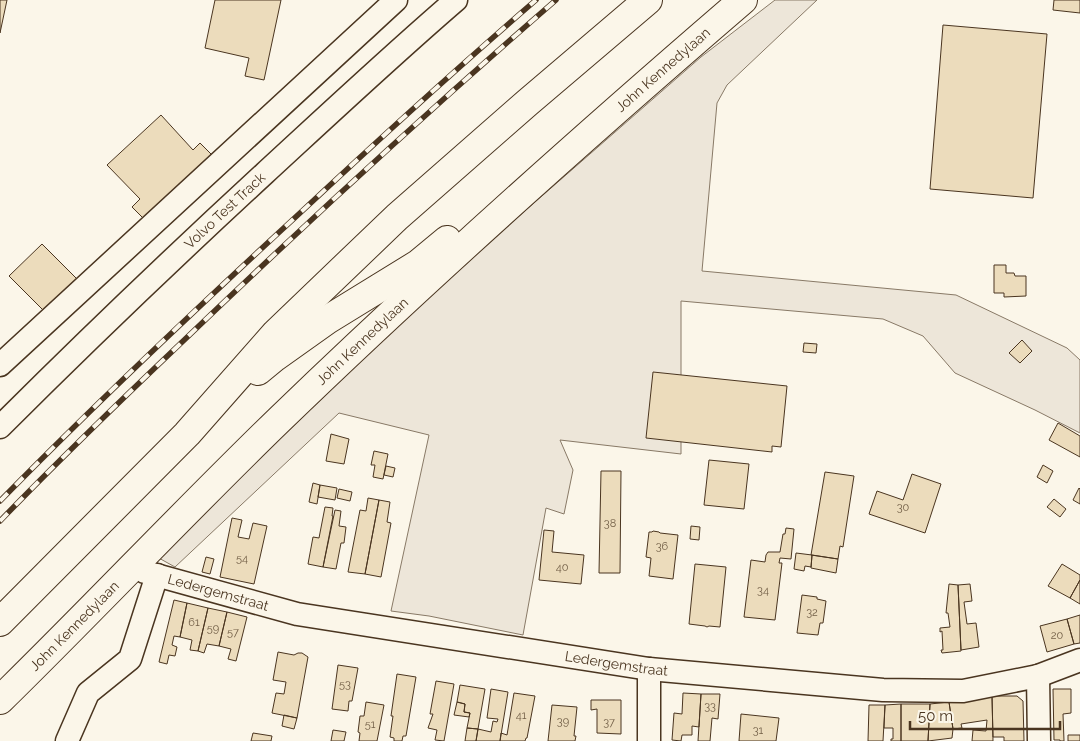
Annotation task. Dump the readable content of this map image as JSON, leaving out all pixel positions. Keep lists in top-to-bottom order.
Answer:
{
  "streets": {
    "highway": ["John Kennedylaan"],
    "street": ["Volvo Test Track", "Ledergemstraat"]
  },
  "house_numbers": [
    "30",
    "38",
    "36",
    "54",
    "40",
    "34",
    "32",
    "61",
    "59",
    "57",
    "20",
    "53",
    "33",
    "41",
    "39",
    "37",
    "51",
    "31"
  ],
  "scale_bar": "50 m"
}
